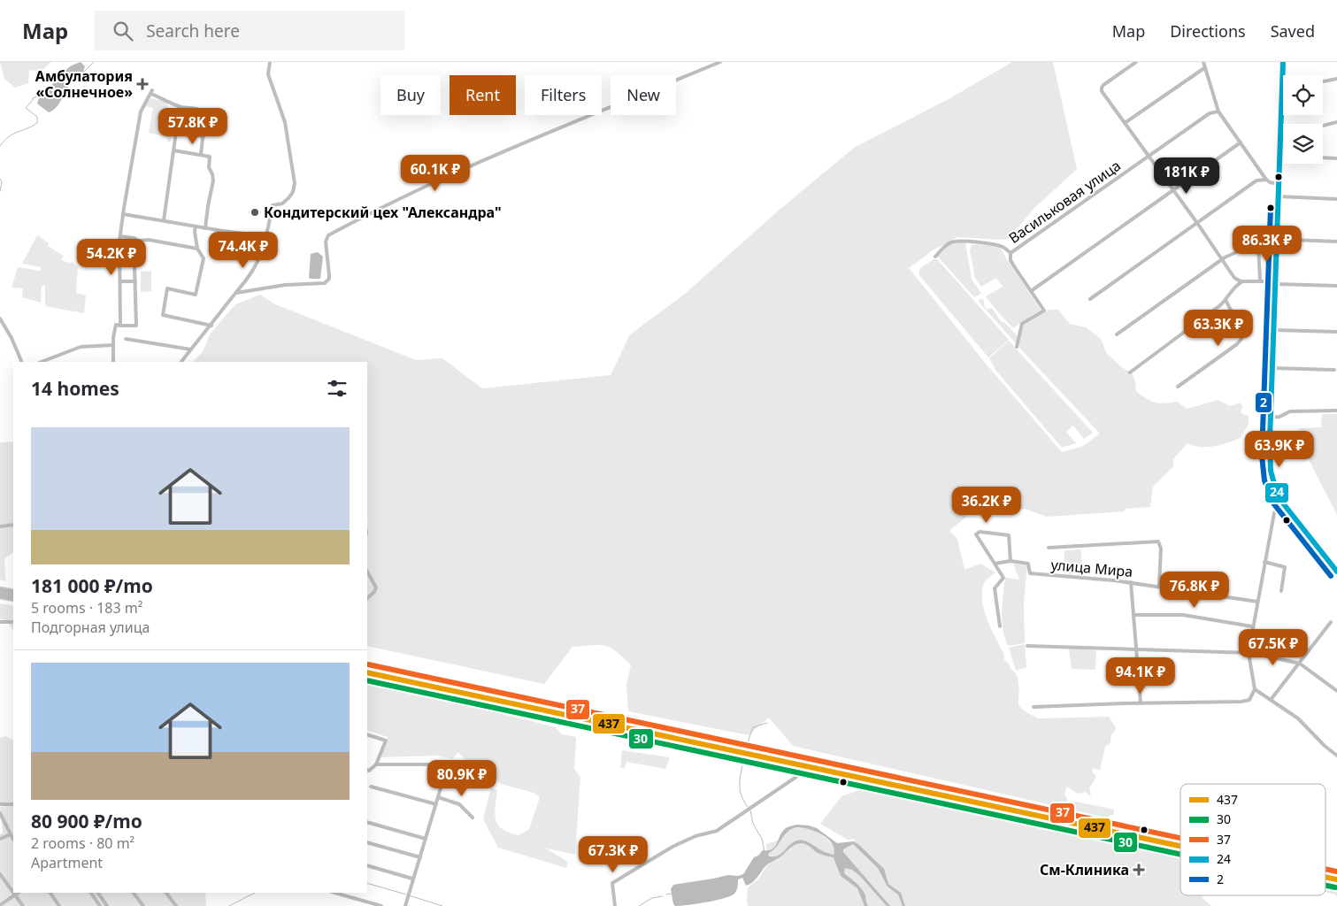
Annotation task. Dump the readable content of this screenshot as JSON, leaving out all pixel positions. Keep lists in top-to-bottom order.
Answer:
{
  "streets": {
    "street": ["Васильковая улица", "улица Мира"]
  },
  "places": {
    "health": ["Амбулатория «Солнечное»", "См-Клиника"],
    "other": ["Кондитерский цех \"Александра\""]
  },
  "lines": [
    "transit line 24",
    "transit line 2",
    "transit line 37",
    "transit line 437",
    "transit line 30"
  ],
  "legend": [
    "437",
    "30",
    "37",
    "24",
    "2"
  ],
  "page": {
    "header": "Map",
    "search": "Search here",
    "nav": ["Map", "Directions", "Saved"],
    "chip": [
      "Buy",
      "Rent",
      "Filters",
      "New"
    ],
    "price": [
      "57.8K ₽",
      "60.1K ₽",
      "181K ₽",
      "86.3K ₽",
      "74.4K ₽",
      "54.2K ₽",
      "63.3K ₽",
      "63.9K ₽",
      "36.2K ₽",
      "76.8K ₽",
      "67.5K ₽",
      "94.1K ₽",
      "80.9K ₽",
      "67.3K ₽"
    ],
    "heading": "14 homes",
    "list": [
      {
        "name": "181 000 ₽/mo",
        "note": "5 rooms · 183 m² · Подгорная улица"
      },
      {
        "name": "80 900 ₽/mo",
        "note": "2 rooms · 80 m² · Apartment"
      }
    ]
  }
}
